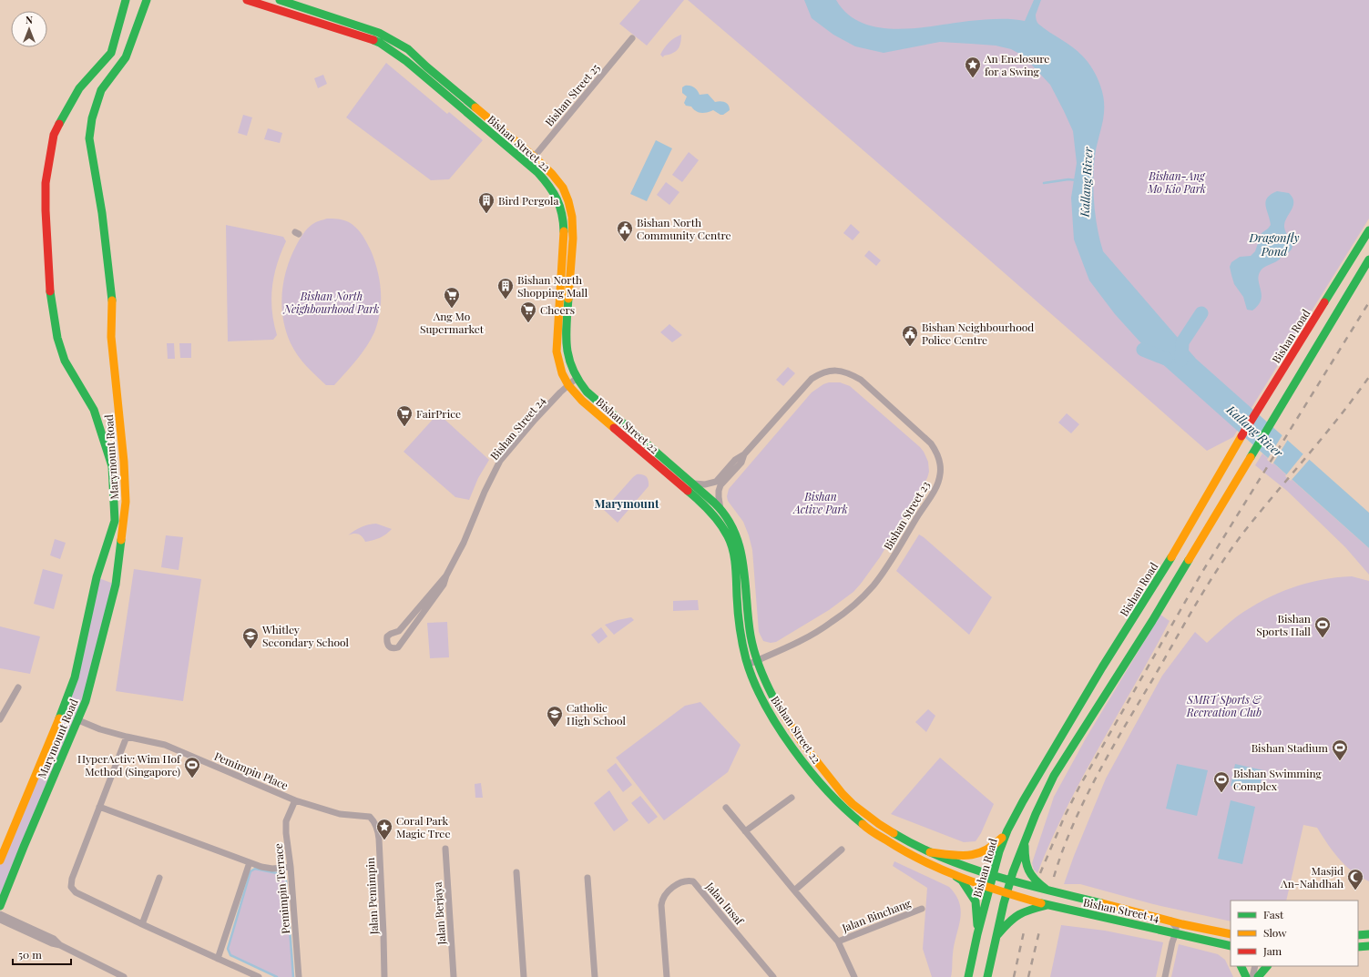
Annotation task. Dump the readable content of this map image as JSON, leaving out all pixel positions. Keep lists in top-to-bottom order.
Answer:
{
  "streets": {
    "main road": [
      "Bishan Street 22",
      "Bishan Road",
      "Marymount Road",
      "Bishan Street 14"
    ],
    "street": [
      "Bishan Street 25",
      "Bishan Street 24",
      "Bishan Street 23",
      "Pemimpin Place",
      "Pemimpin Terrace",
      "Jalan Pemimpin",
      "Jalan Insaf",
      "Jalan Berjaya",
      "Jalan Binchang"
    ]
  },
  "crossings": [
    ["Bishan Street 25", "Bishan Street 22"],
    ["Bishan Street 22", "Bishan Road"],
    ["Bishan Street 22", "Bishan Street 24"],
    ["Bishan Street 22", "Bishan Street 23"],
    ["Bishan Street 22", "Bishan Street 14"],
    ["Marymount Road", "Pemimpin Place"],
    ["Pemimpin Place", "Pemimpin Terrace"],
    ["Pemimpin Place", "Jalan Pemimpin"]
  ],
  "districts": ["Marymount"],
  "water": ["Kallang River", "Dragonfly Pond"],
  "parks": [
    "Bishan-Ang Mo Kio Park",
    "Bishan North Neighbourhood Park",
    "Bishan Active Park",
    "SMRT Sports & Recreation Club"
  ],
  "places": {
    "place": ["An Enclosure for a Swing", "Coral Park Magic Tree"],
    "building": ["Bird Pergola", "Bishan North Shopping Mall"],
    "public building": ["Bishan North Community Centre", "Bishan Neighbourhood Police Centre"],
    "supermarket": ["Ang Mo Supermarket", "Cheers", "FairPrice"],
    "sports": [
      "Bishan Sports Hall",
      "Bishan Stadium",
      "HyperActiv: Wim Hof Method (Singapore)",
      "Bishan Swimming Complex"
    ],
    "school or university": ["Whitley Secondary School", "Catholic High School"],
    "mosque": ["Masjid An-Nahdhah"]
  },
  "legend": ["Fast", "Slow", "Jam"],
  "scale_bar": "50 m",
  "north": "top"
}
